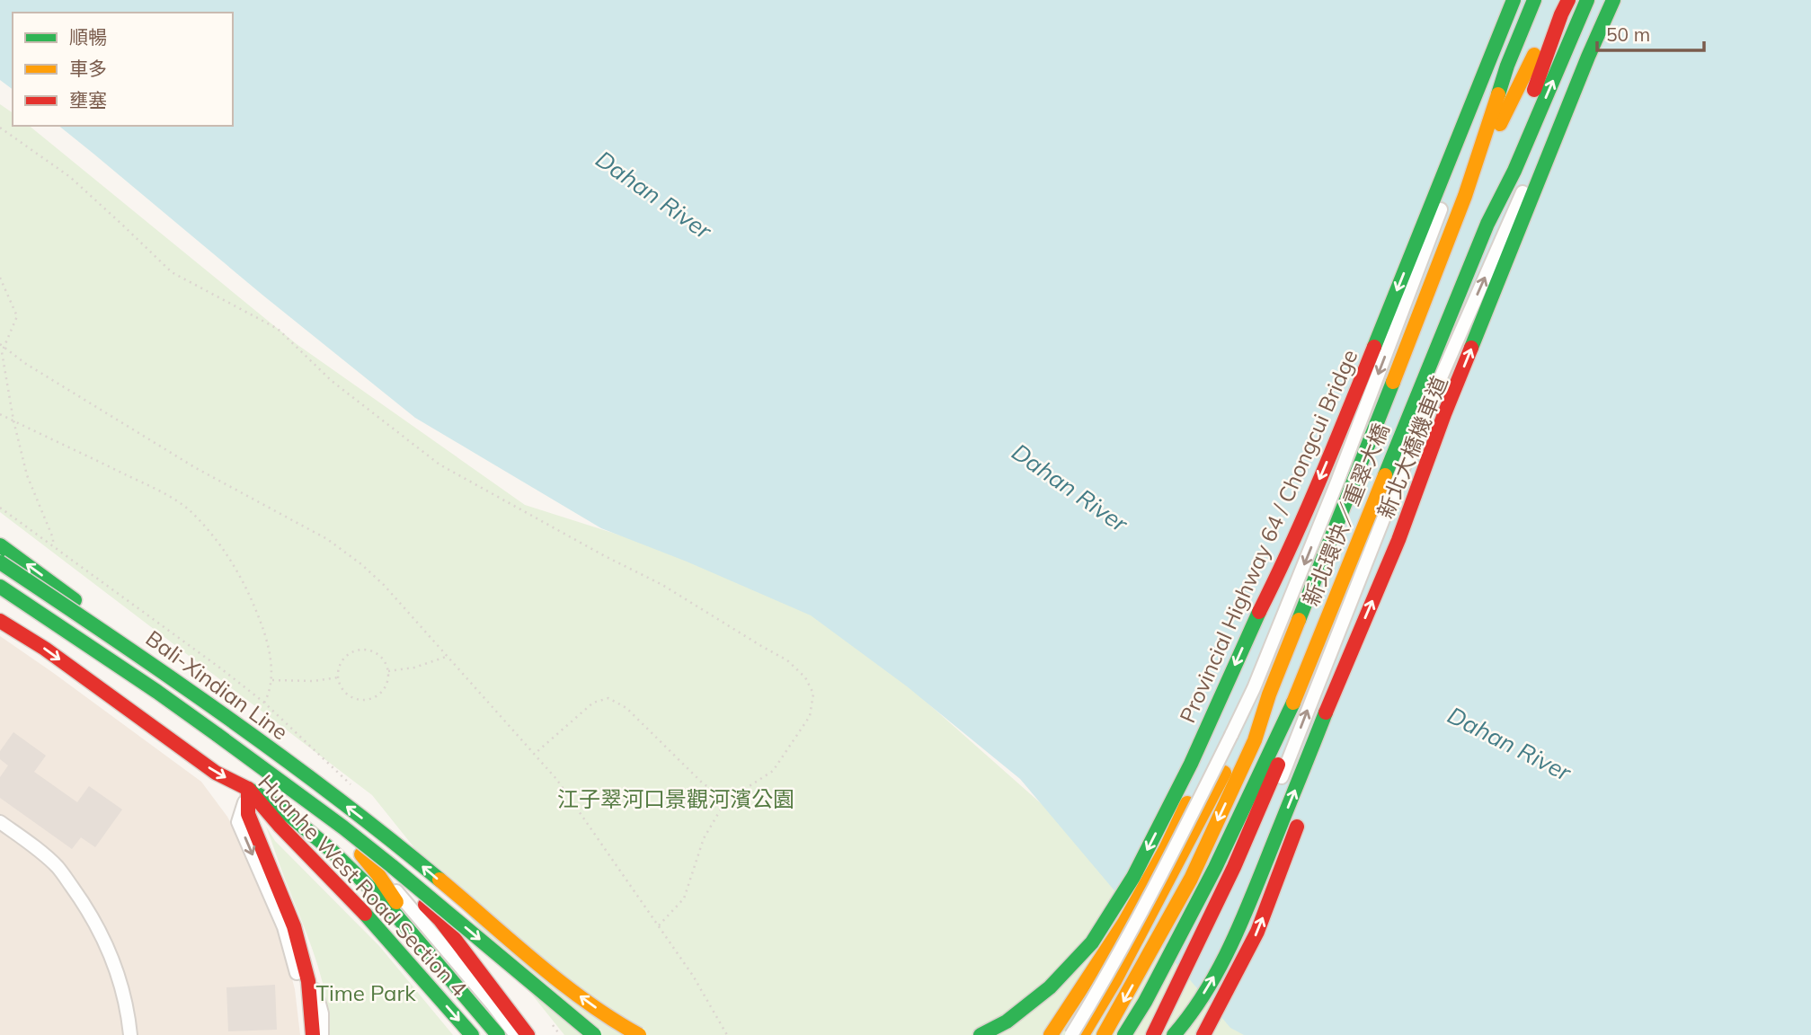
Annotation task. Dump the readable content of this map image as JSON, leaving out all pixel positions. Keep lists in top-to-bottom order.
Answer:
{
  "streets": {
    "main road": [
      "新北環快／重翠大橋",
      "Provincial Highway 64 / Chongcui Bridge",
      "Bali-Xindian Line",
      "Huanhe West Road Section 4"
    ],
    "street": ["新北大橋機車道"]
  },
  "crossings": [
    ["Bali-Xindian Line", "Huanhe West Road Section 4"]
  ],
  "water": ["Dahan River"],
  "parks": ["江子翠河口景觀河濱公園", "Time Park"],
  "legend": ["順暢", "車多", "壅塞"],
  "scale_bar": "50 m"
}
